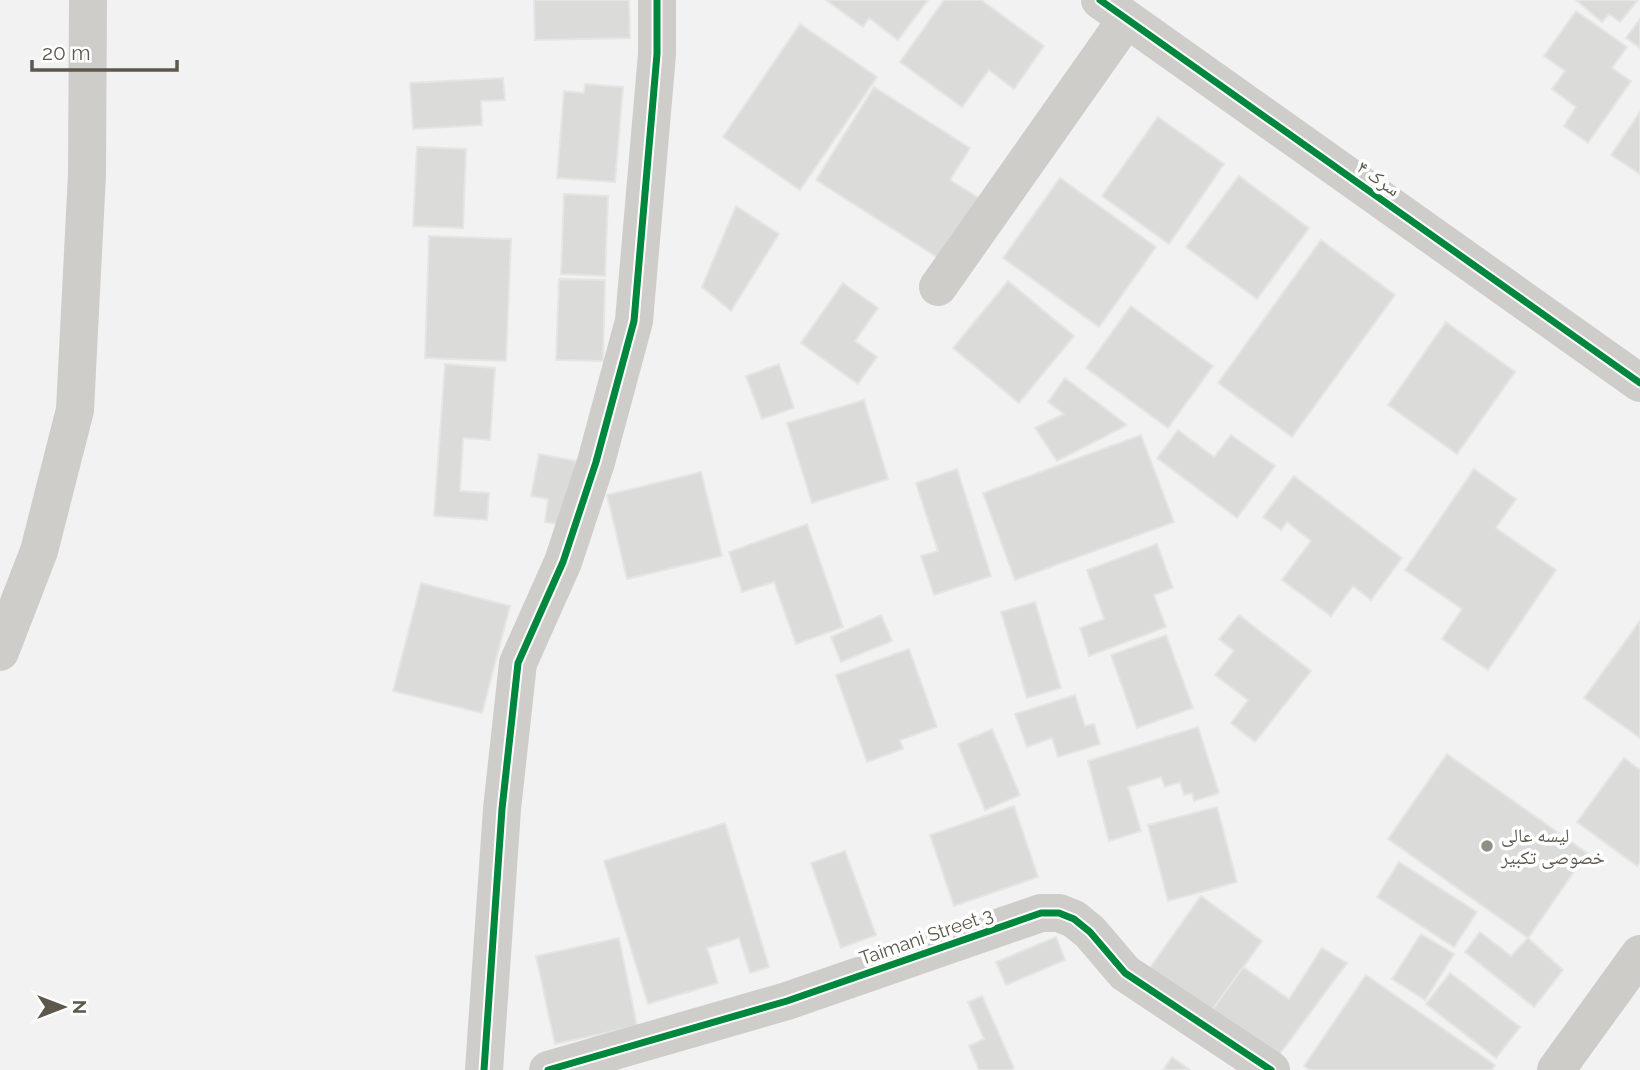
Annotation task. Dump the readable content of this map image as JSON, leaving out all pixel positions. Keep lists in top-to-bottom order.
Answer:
{
  "streets": {
    "street": ["سرک ۴", "Taimani Street 3"]
  },
  "places": ["لیسه عالی خصوصی تکبیر"],
  "scale_bar": "20 m",
  "north": "right"
}
